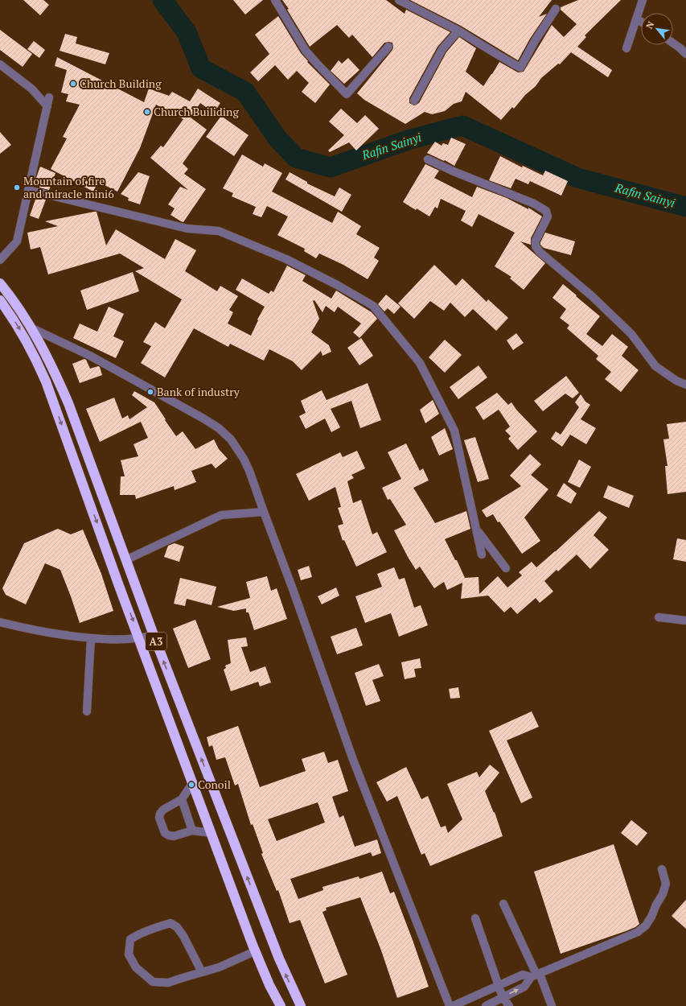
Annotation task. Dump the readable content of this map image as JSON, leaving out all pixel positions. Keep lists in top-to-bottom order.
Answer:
{
  "streets": {
    "highway": ["A3"]
  },
  "water": ["Rafin Sainyi"],
  "places": [
    "Church Building",
    "Church Builiding",
    "Mountain of fire and miracle mini6",
    "Bank of industry",
    "Conoil"
  ],
  "north": "top left"
}
